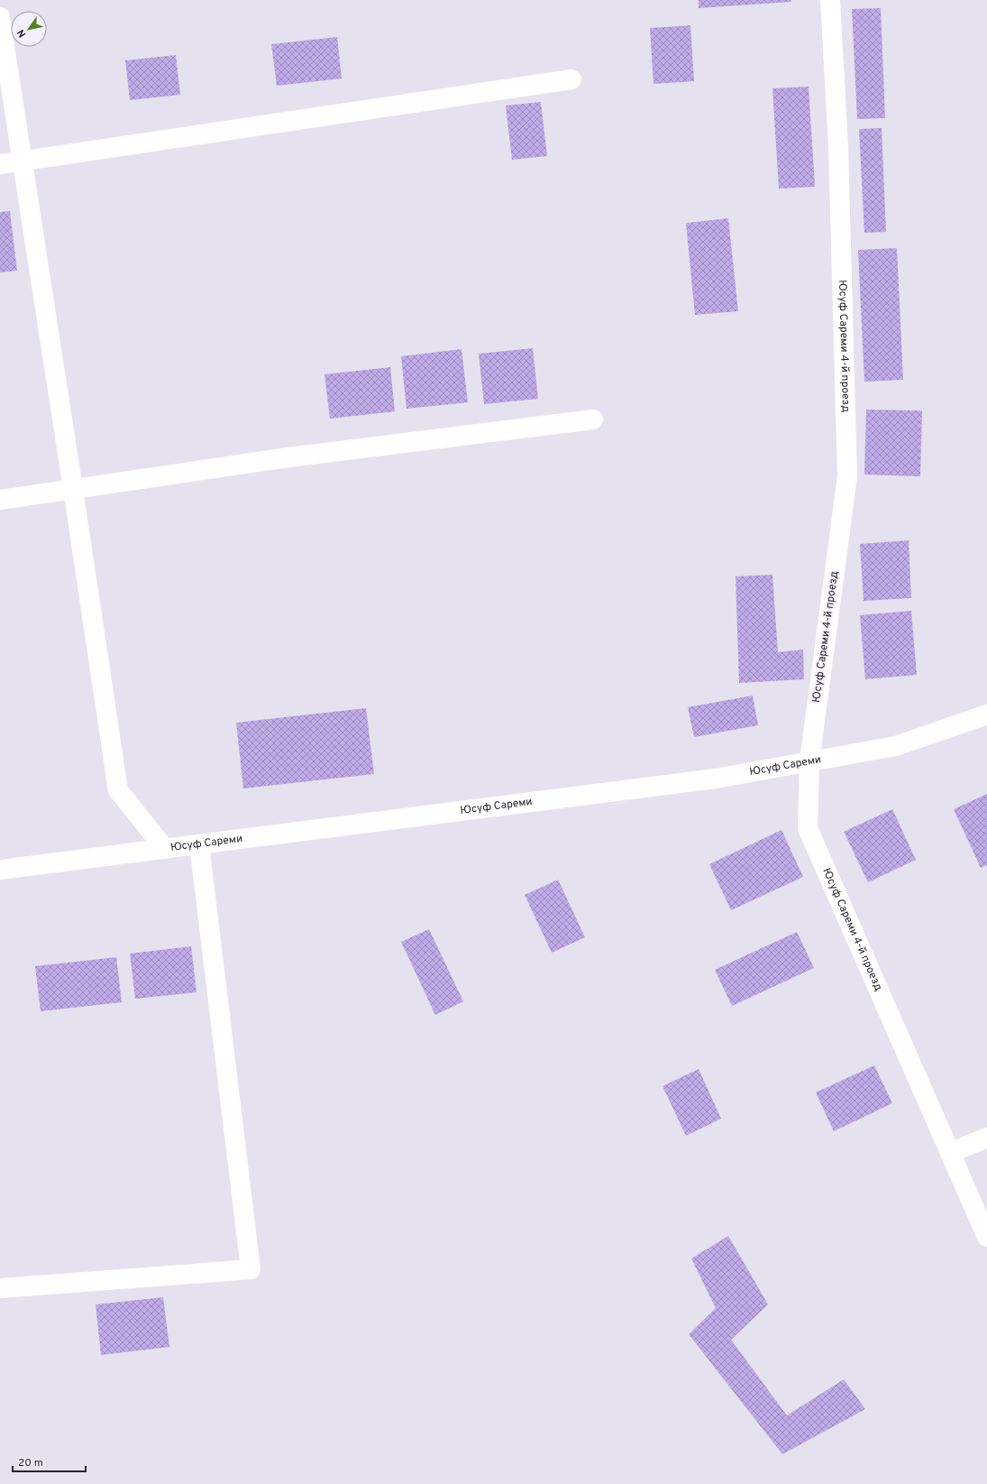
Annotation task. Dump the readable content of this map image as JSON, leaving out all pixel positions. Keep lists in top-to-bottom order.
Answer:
{
  "streets": {
    "street": ["Юсуф Сареми 4-й проезд", "Юсуф Сареми"]
  },
  "crossings": [
    ["Юсуф Сареми 4-й проезд", "Юсуф Сареми"]
  ],
  "scale_bar": "20 m",
  "north": "bottom left"
}
